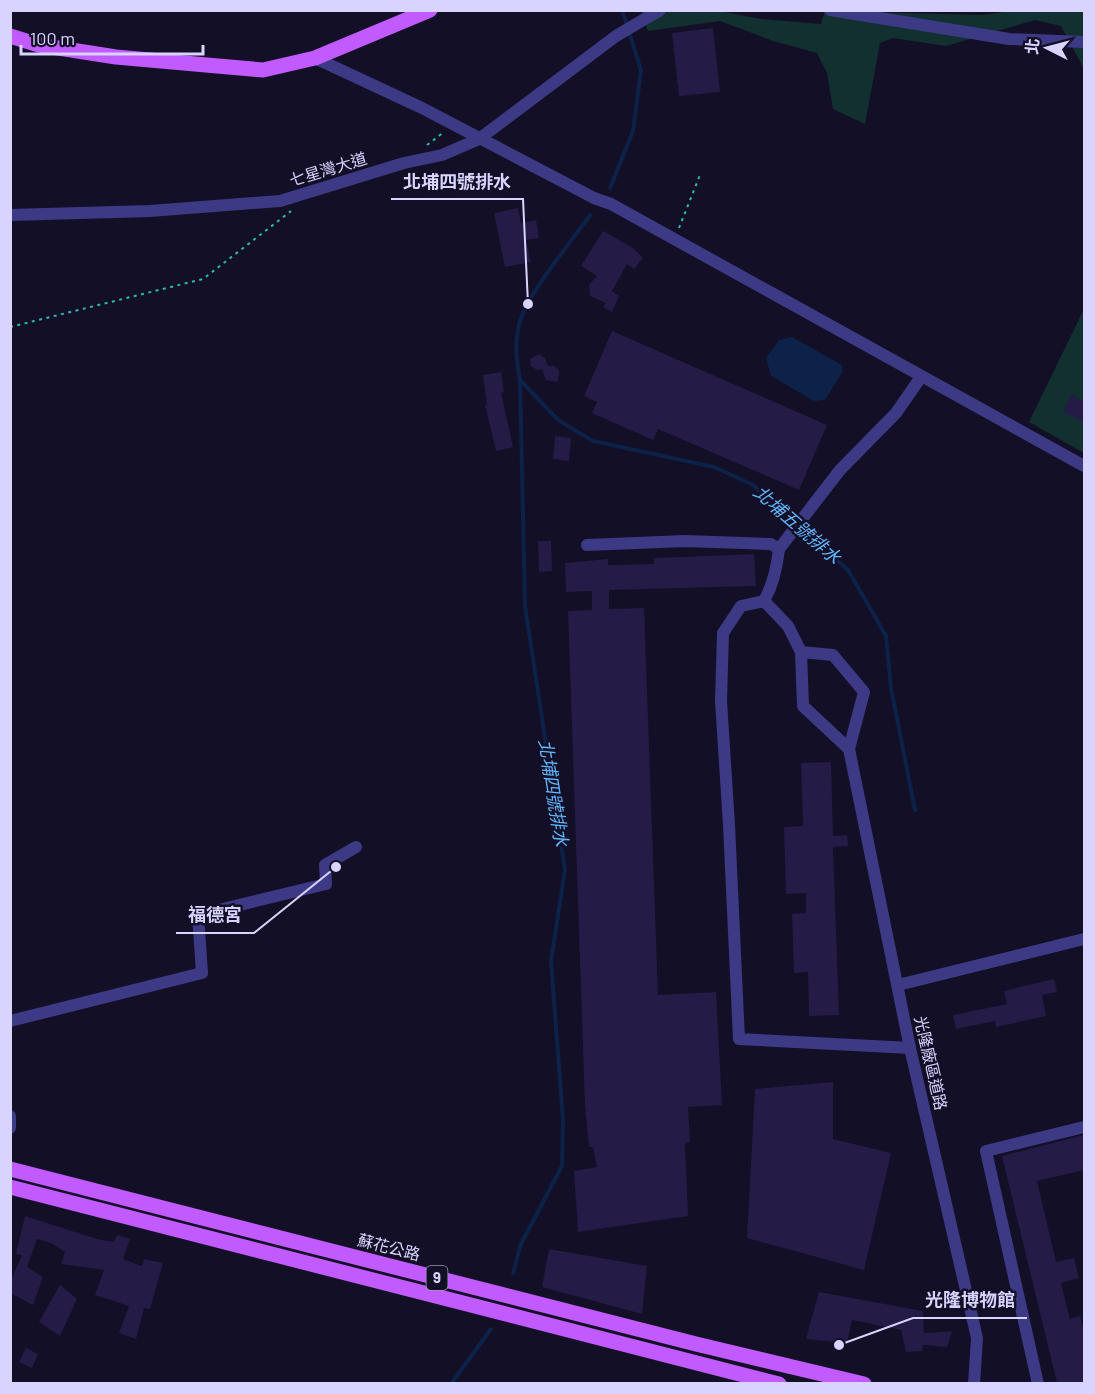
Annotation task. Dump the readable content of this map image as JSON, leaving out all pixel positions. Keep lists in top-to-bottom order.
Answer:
{
  "streets": {
    "main road": ["蘇花公路", "9"],
    "street": ["七星灣大道", "光隆廠區道路"]
  },
  "water": ["北埔五號排水", "北埔四號排水"],
  "places": ["北埔四號排水", "福德宮", "光隆博物館"],
  "scale_bar": "100 m",
  "north": "left"
}
